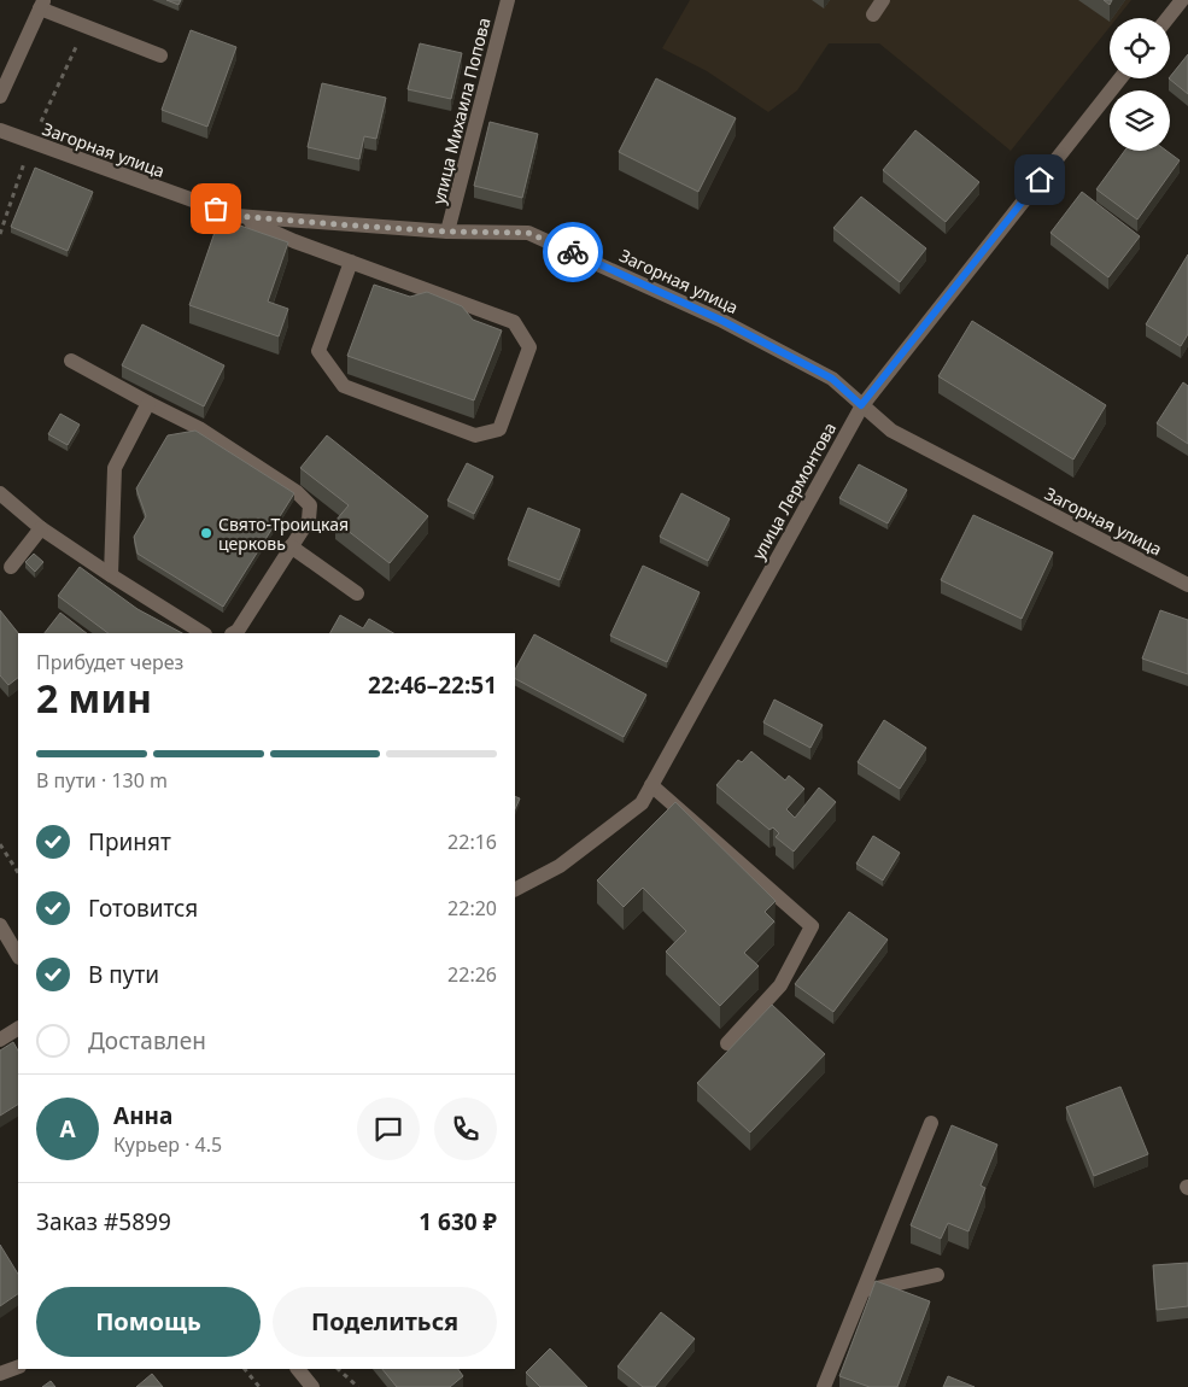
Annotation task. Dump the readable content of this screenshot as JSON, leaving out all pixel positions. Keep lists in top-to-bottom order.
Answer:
{
  "streets": {
    "street": ["улица Михаила Попова", "Загорная улица", "улица Лермонтова"]
  },
  "crossings": [
    ["улица Михаила Попова", "Загорная улица"],
    ["Загорная улица", "улица Лермонтова"]
  ],
  "places": ["Свято-Троицкая церковь"],
  "page": {
    "heading": ["2 мин", "Прибудет через", "22:46–22:51"],
    "panel": [
      "Анна",
      "Курьер · 4.5",
      "Заказ #5899",
      "1 630 ₽"
    ],
    "bar": "В пути · 130 m",
    "list": [
      ["Принят", "22:16"],
      ["Готовится", "22:20"],
      ["В пути", "22:26"],
      "Доставлен"
    ],
    "round": "А",
    "buttons": ["Помощь", "Поделиться"]
  }
}
